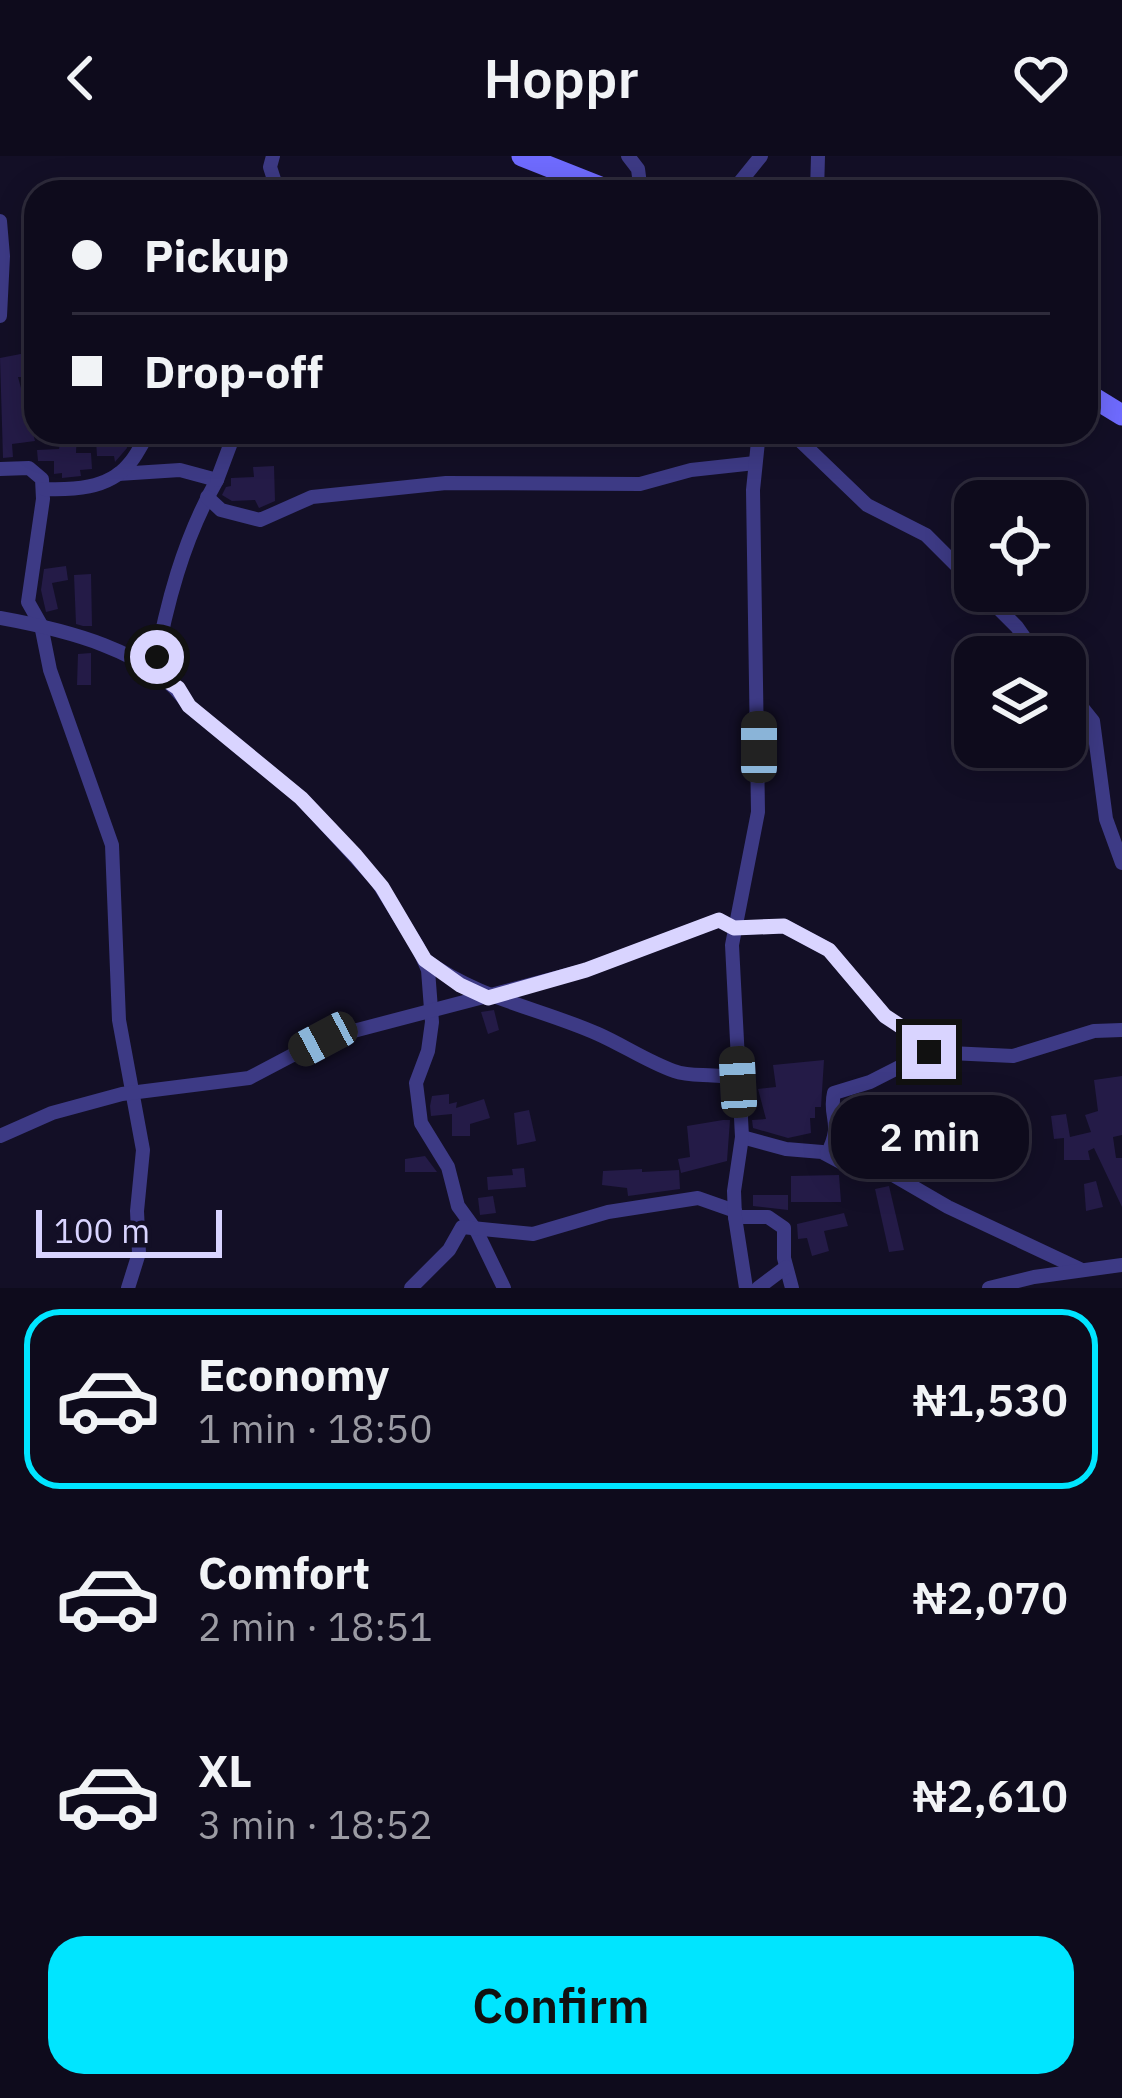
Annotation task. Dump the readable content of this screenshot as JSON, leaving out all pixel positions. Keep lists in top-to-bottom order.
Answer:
{
  "scale_bar": "100 m",
  "page": {
    "header": "Hoppr",
    "banner": ["Pickup", "Drop-off"],
    "bubble": "2 min",
    "scale": "100 m",
    "list": [
      {
        "name": "Economy",
        "note": "1 min · 18:50",
        "value": "₦1,530"
      },
      {
        "name": "Comfort",
        "note": "2 min · 18:51",
        "value": "₦2,070"
      },
      {
        "name": "XL",
        "note": "3 min · 18:52",
        "value": "₦2,610"
      }
    ],
    "buttons": "Confirm"
  }
}
